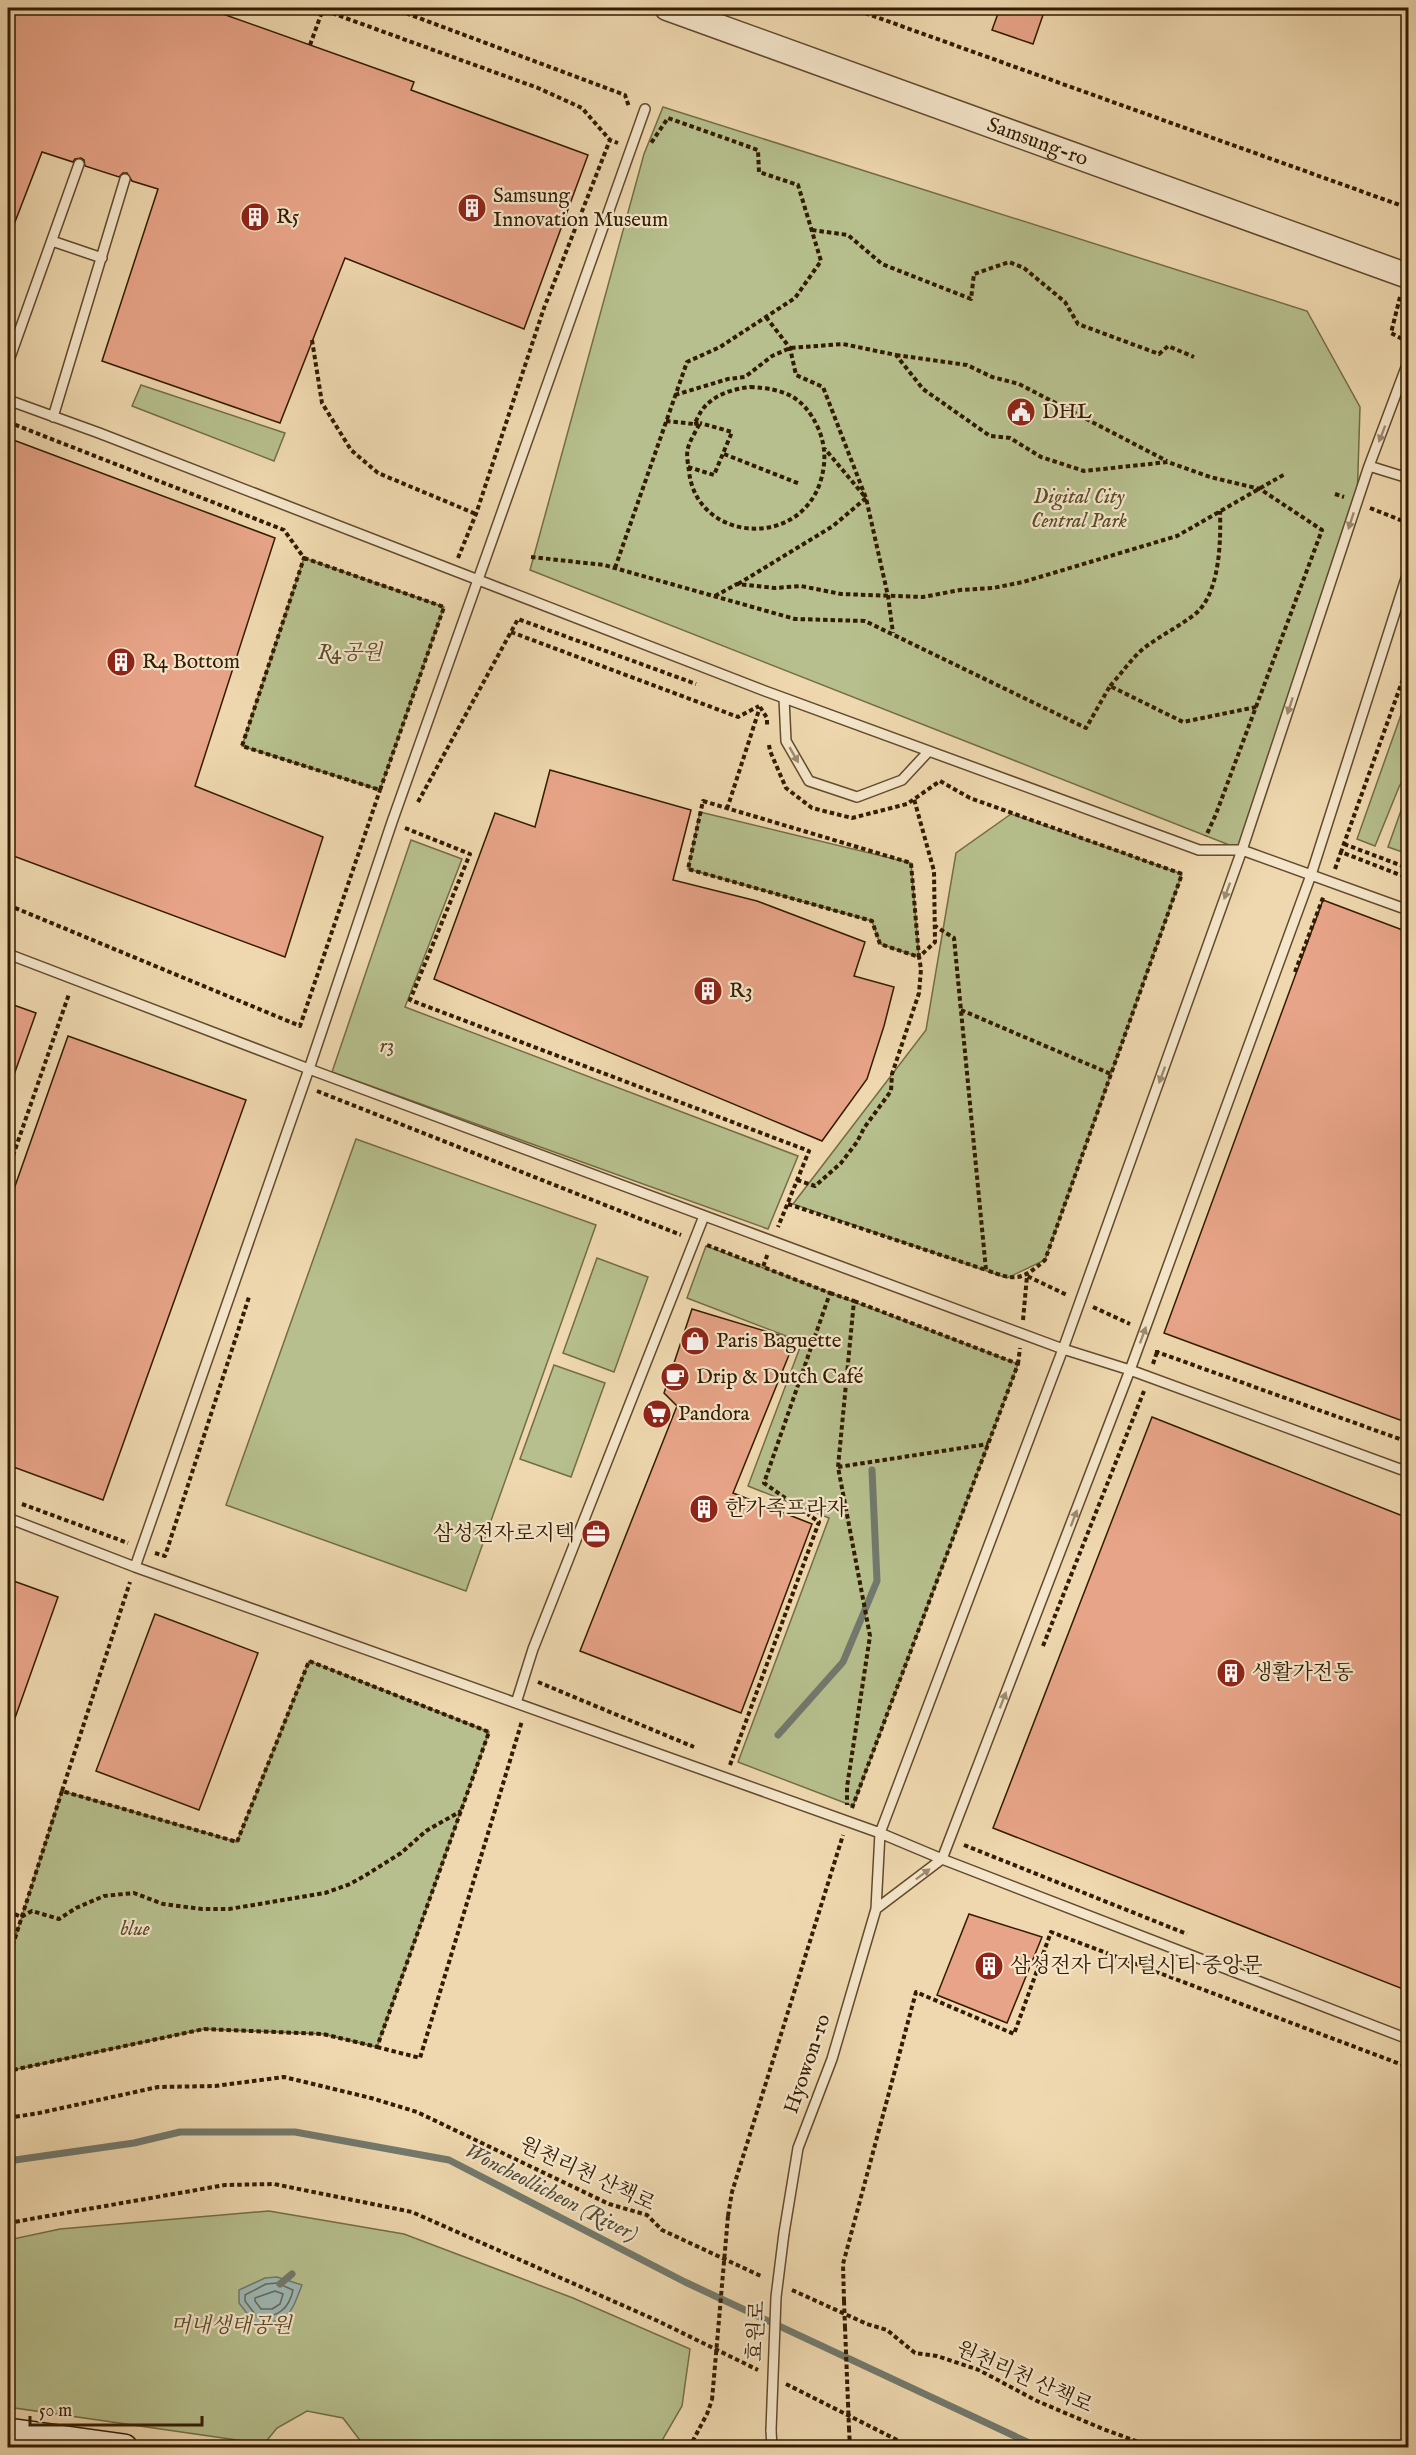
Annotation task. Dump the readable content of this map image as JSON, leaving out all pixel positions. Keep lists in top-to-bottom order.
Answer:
{
  "streets": {
    "street": ["Samsung-ro"],
    "lane": ["Hyowon-ro", "효원로"],
    "path": ["원천리천 산책로"]
  },
  "crossings": [
    ["Hyowon-ro", "효원로"]
  ],
  "water": ["Woncheollicheon (River)"],
  "parks": [
    "Digital City Central Park",
    "R4공원",
    "r3",
    "blue",
    "머내생태공원"
  ],
  "places": {
    "building": [
      "Samsung Innovation Museum",
      "R5",
      "R4 Bottom",
      "R3",
      "한가족프라자",
      "생활가전동",
      "삼성전자 디지털시티 중앙문"
    ],
    "public building": ["DHL"],
    "shop": ["Paris Baguette"],
    "cafe": ["Drip & Dutch Café"],
    "supermarket": ["Pandora"],
    "office": ["삼성전자로지텍"]
  },
  "scale_bar": "50 m"
}
